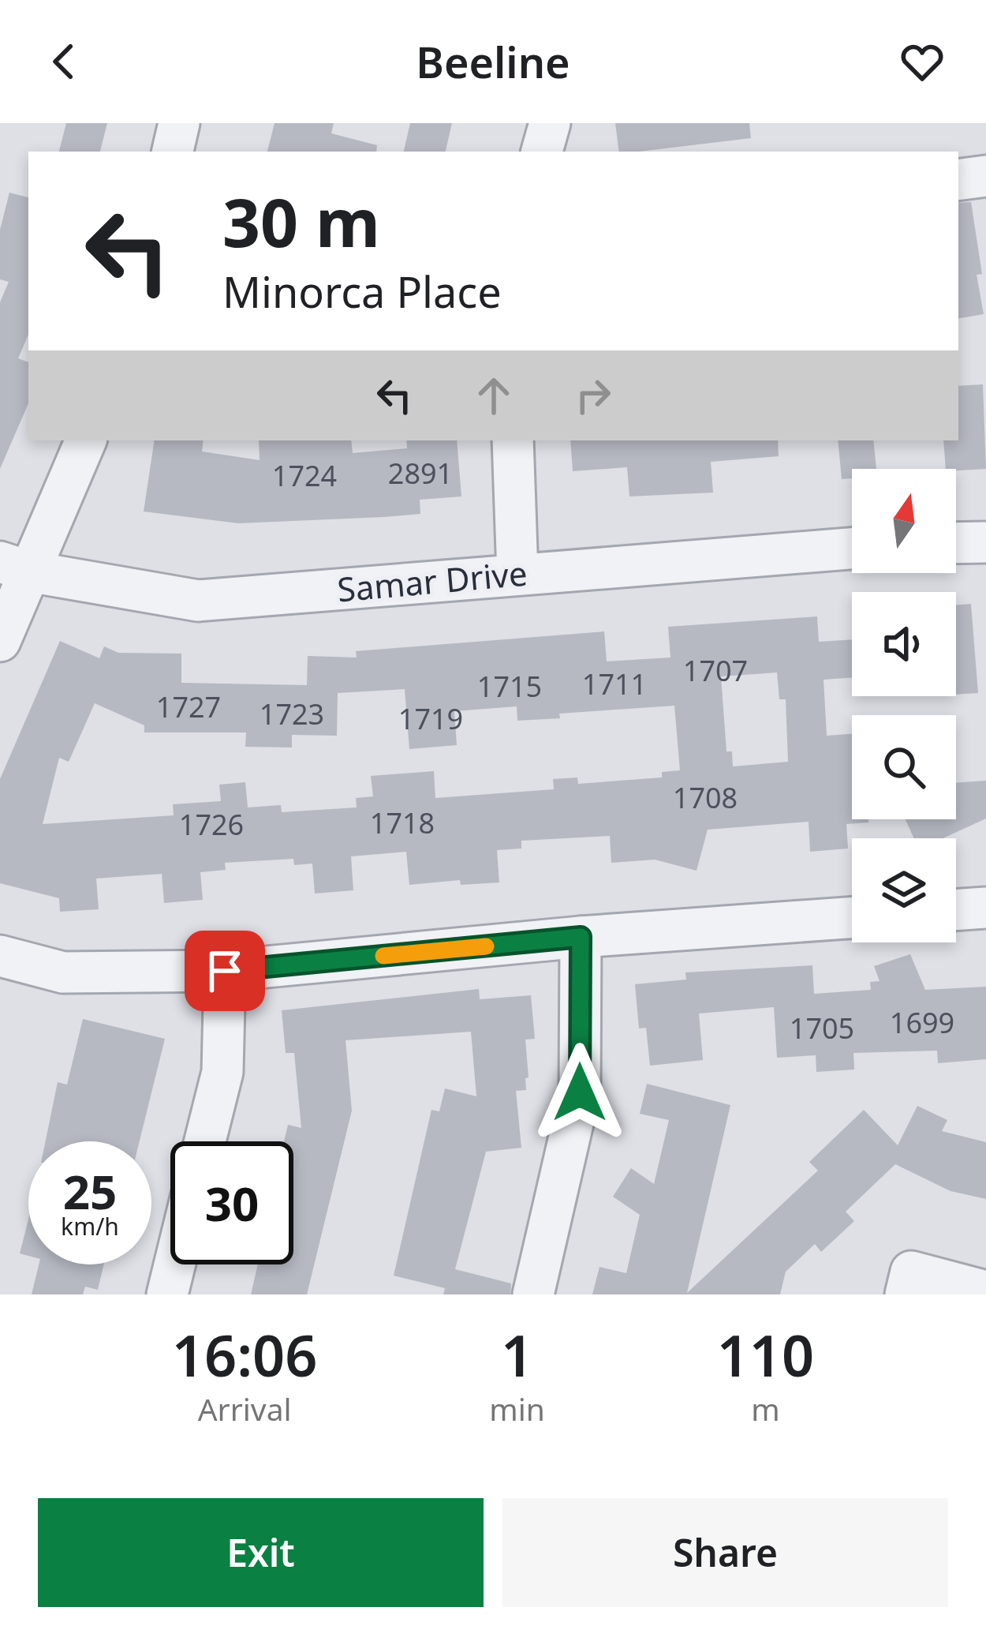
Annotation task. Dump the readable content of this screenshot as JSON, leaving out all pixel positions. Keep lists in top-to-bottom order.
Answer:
{
  "streets": {
    "street": ["Samar Drive"]
  },
  "house_numbers": [
    "2891",
    "1724",
    "1707",
    "1711",
    "1715",
    "1727",
    "1723",
    "1719",
    "1708",
    "1718",
    "1726",
    "1699",
    "1705"
  ],
  "north": "top",
  "page": {
    "header": "Beeline",
    "turn": ["30 m", "Minorca Place"],
    "speed": "25 km/h",
    "limit": "30",
    "eta": [
      "16:06",
      "Arrival",
      "1",
      "min",
      "110",
      "m"
    ],
    "buttons": ["Exit", "Share"]
  }
}
